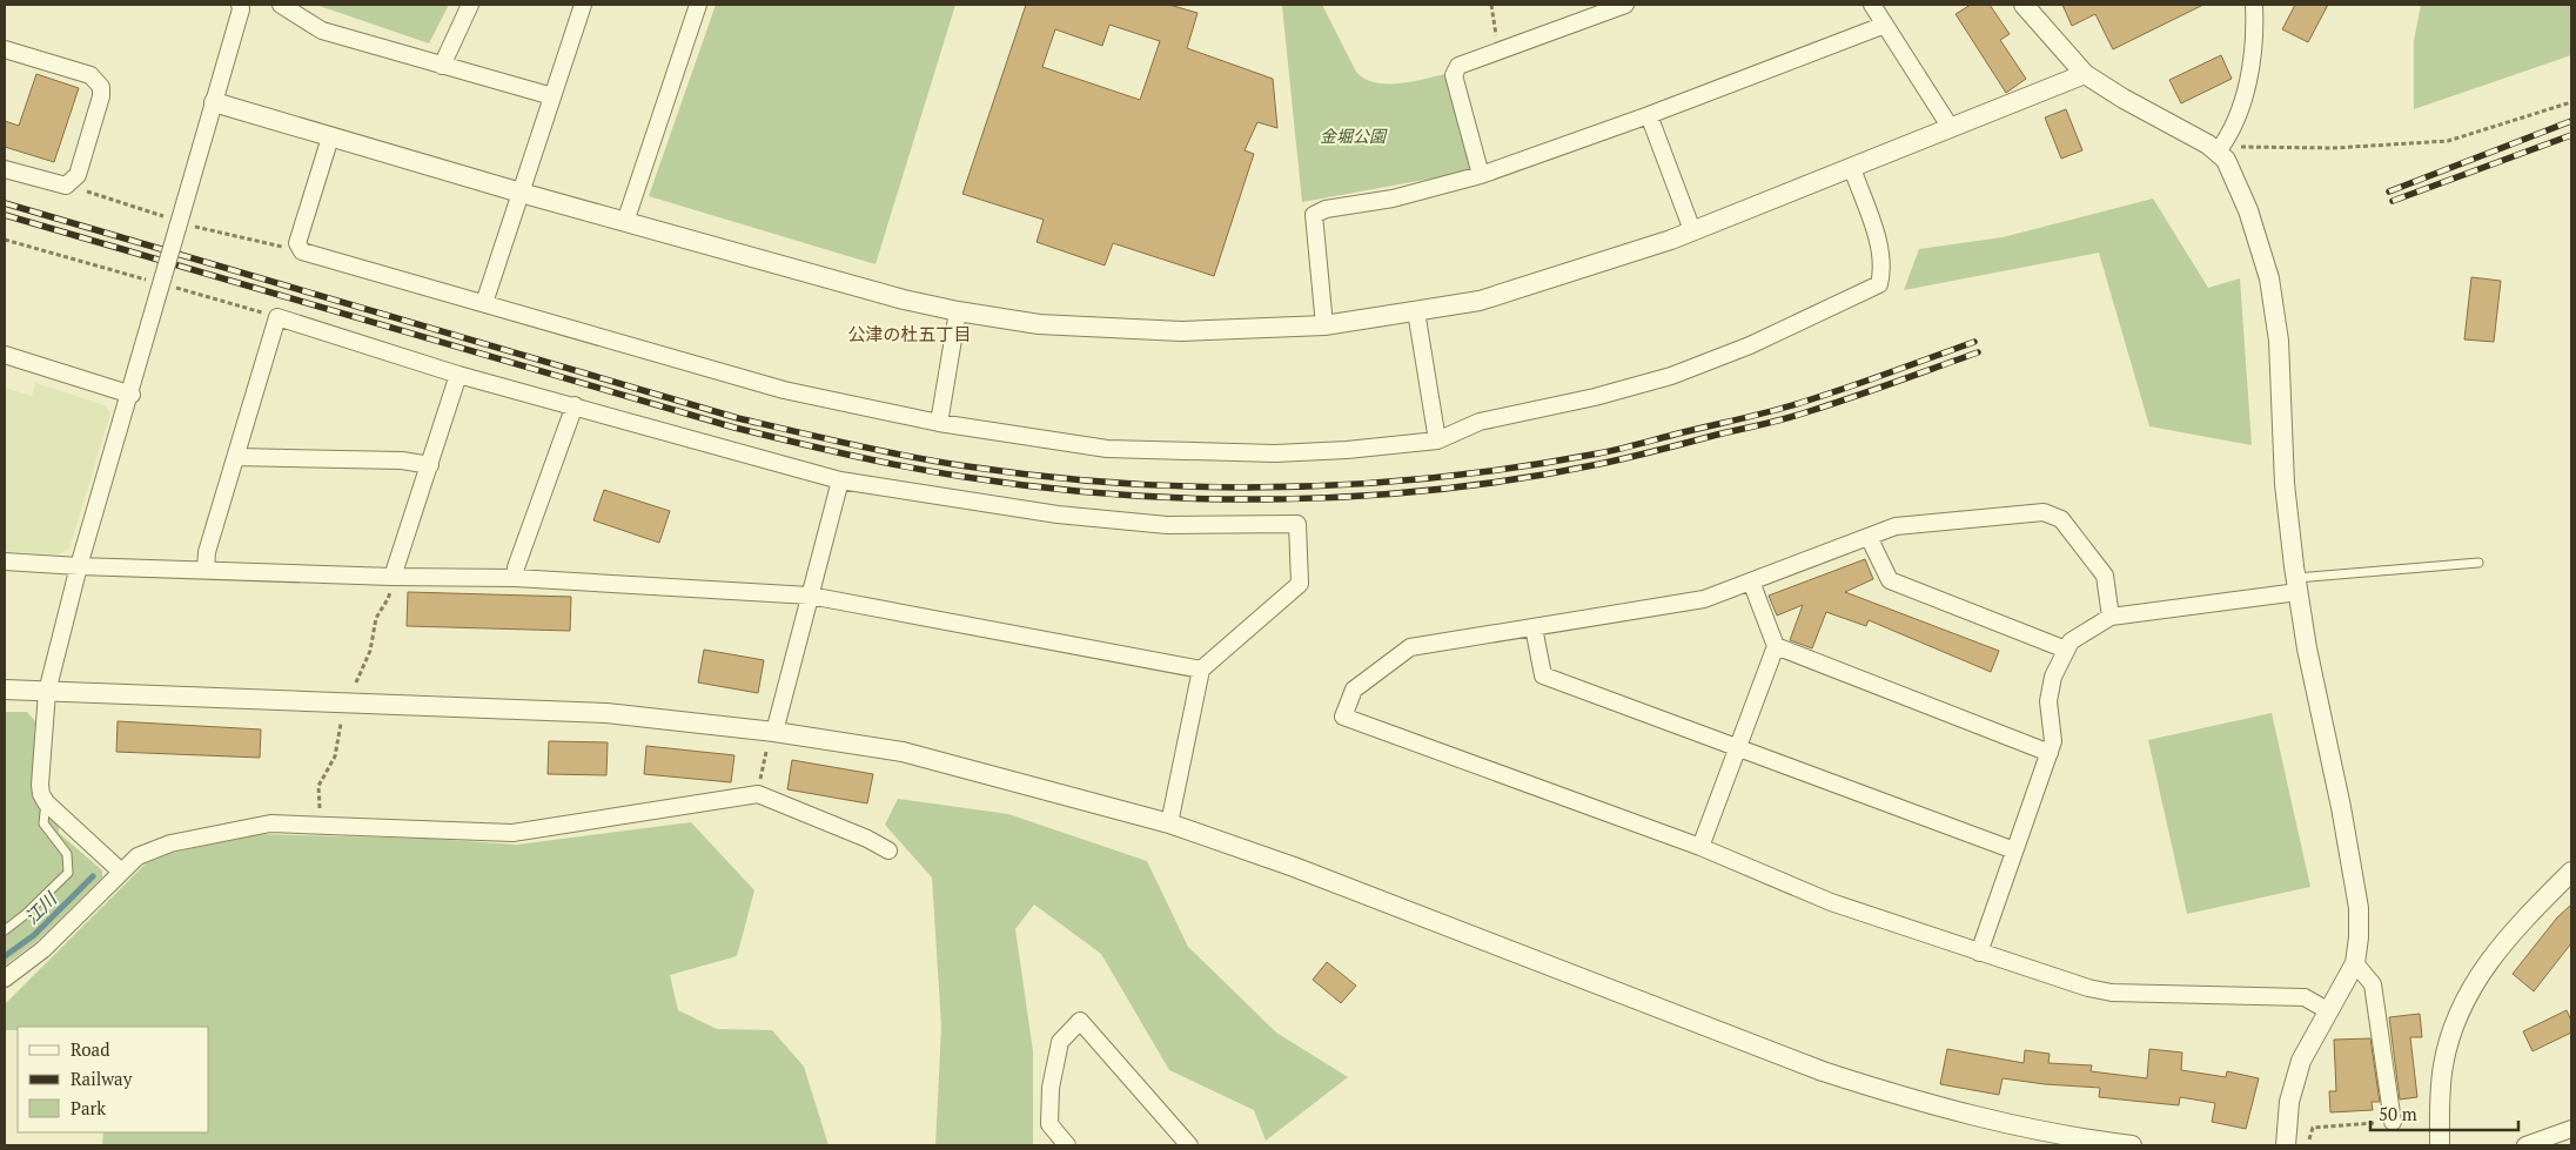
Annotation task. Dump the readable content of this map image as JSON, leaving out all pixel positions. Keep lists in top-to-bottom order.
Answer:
{
  "districts": ["公津の杜五丁目"],
  "water": ["江川"],
  "parks": ["金堀公園"],
  "legend": ["Road", "Railway", "Park"],
  "scale_bar": "50 m"
}
